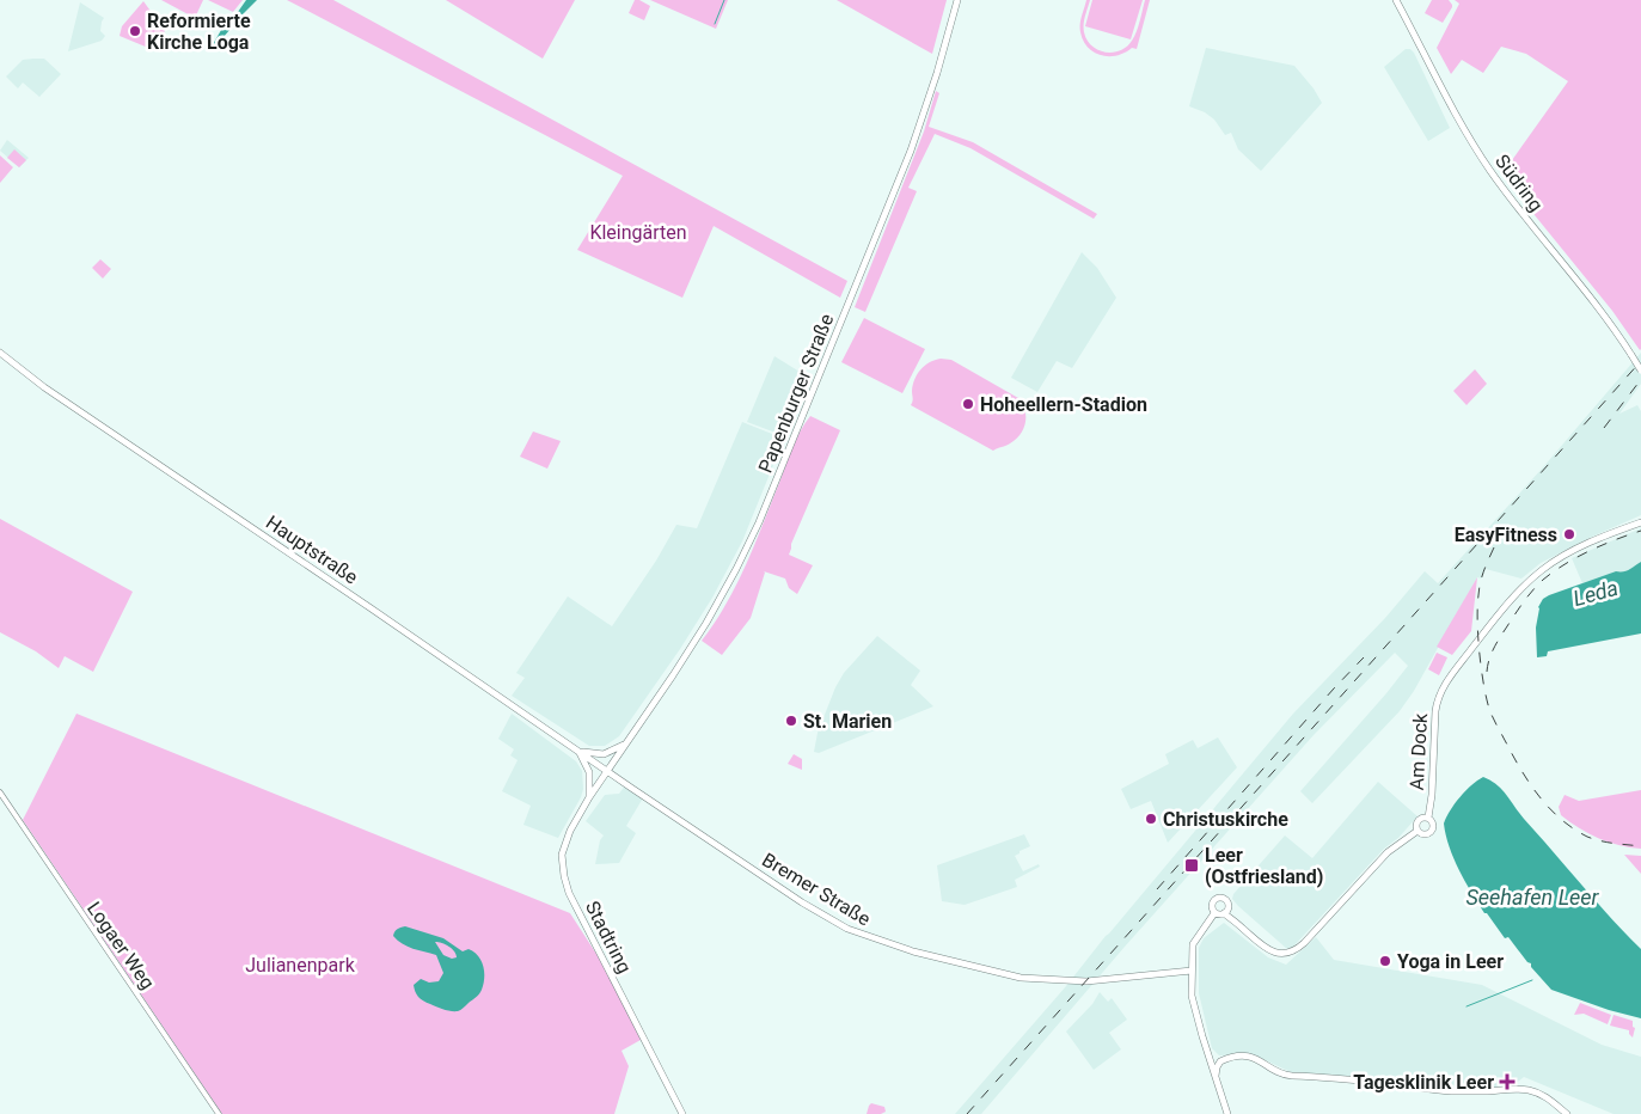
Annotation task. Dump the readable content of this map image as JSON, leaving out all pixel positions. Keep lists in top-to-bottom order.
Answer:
{
  "streets": {
    "main road": [
      "Südring",
      "Papenburger Straße",
      "Hauptstraße",
      "Am Dock",
      "Bremer Straße",
      "Stadtring"
    ],
    "street": ["Logaer Weg"]
  },
  "crossings": [
    ["Papenburger Straße", "Hauptstraße"],
    ["Papenburger Straße", "Bremer Straße"],
    ["Papenburger Straße", "Stadtring"],
    ["Hauptstraße", "Bremer Straße"],
    ["Hauptstraße", "Stadtring"],
    ["Bremer Straße", "Stadtring"]
  ],
  "water": ["Leda", "Seehafen Leer"],
  "parks": ["Kleingärten", "Julianenpark"],
  "places": {
    "other": [
      "Reformierte Kirche Loga",
      "Hoheellern-Stadion",
      "EasyFitness",
      "St. Marien",
      "Christuskirche",
      "Yoga in Leer"
    ],
    "transit": ["Leer (Ostfriesland)"],
    "health": ["Tagesklinik Leer"]
  }
}
